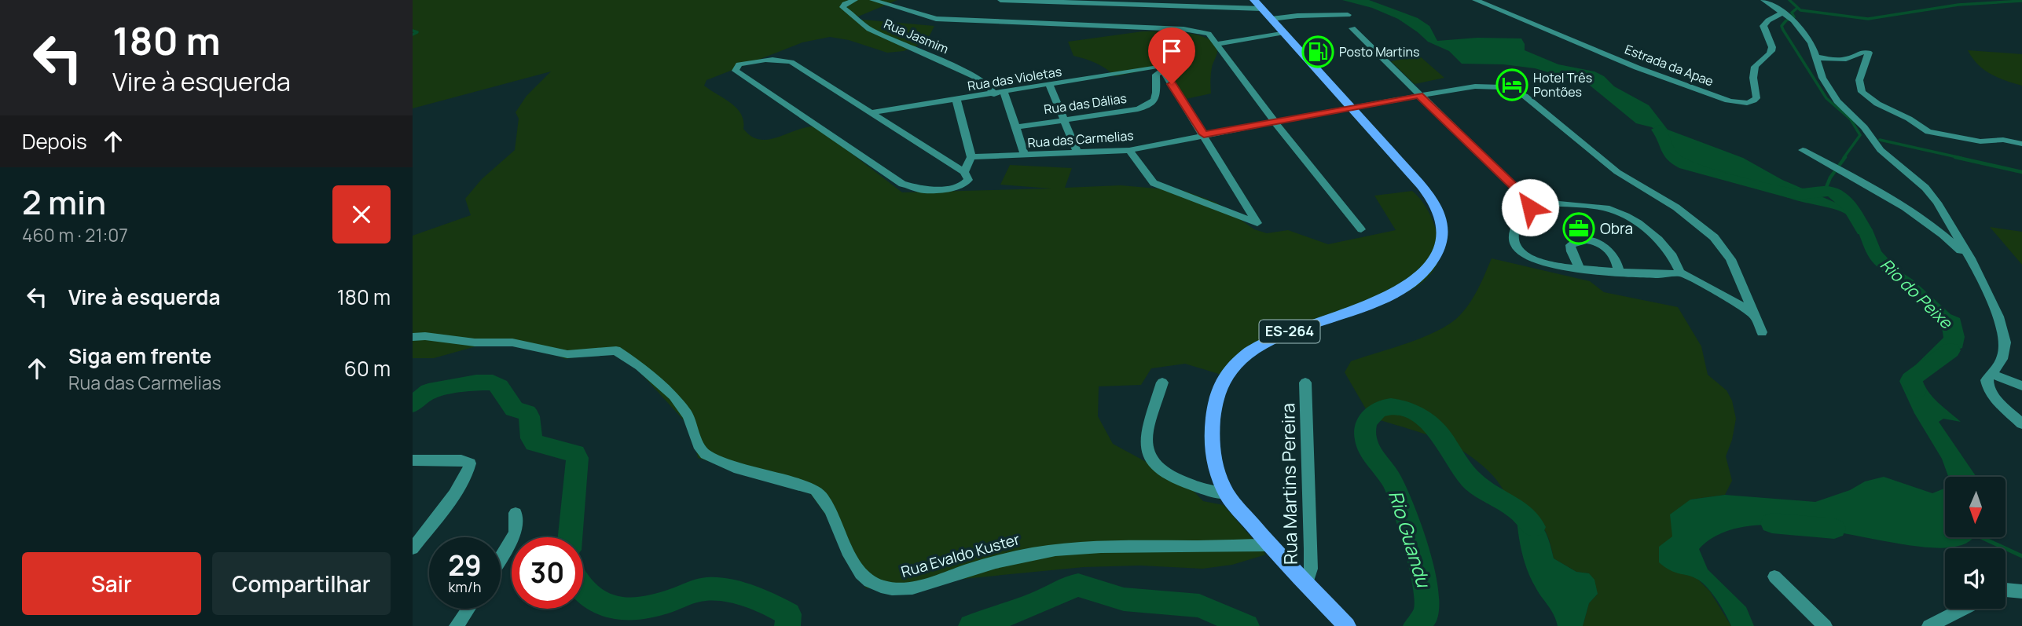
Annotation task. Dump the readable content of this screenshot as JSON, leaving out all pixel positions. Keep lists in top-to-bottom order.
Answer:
{
  "streets": {
    "main road": ["ES-264"],
    "street": [
      "Rua Jasmim",
      "Estrada da Apae",
      "Rua das Violetas",
      "Rua das Dálias",
      "Rua das Carmelias",
      "Rua Martins Pereira",
      "Rua Evaldo Kuster"
    ]
  },
  "crossings": [
    ["Rua Jasmim", "Rua das Violetas"],
    ["Rua das Violetas", "Rua das Dálias"],
    ["Rua das Carmelias", "ES-264"],
    ["ES-264", "Rua Martins Pereira"],
    ["ES-264", "Rua Evaldo Kuster"]
  ],
  "water": ["Rio do Peixe", "Rio Guandu"],
  "places": {
    "fuel station": ["Posto Martins"],
    "hotel": ["Hotel Três Pontões"],
    "office": ["Obra"]
  },
  "north": "bottom",
  "page": {
    "turn": ["180 m", "Vire à esquerda"],
    "then": "Depois",
    "heading": ["2 min", "460 m · 21:07"],
    "list": [
      {
        "name": "Vire à esquerda",
        "value": "180 m"
      },
      {
        "name": "Siga em frente",
        "note": "Rua das Carmelias",
        "value": "60 m"
      }
    ],
    "speed": "29 km/h",
    "limit": "30",
    "buttons": ["Sair", "Compartilhar"]
  }
}
